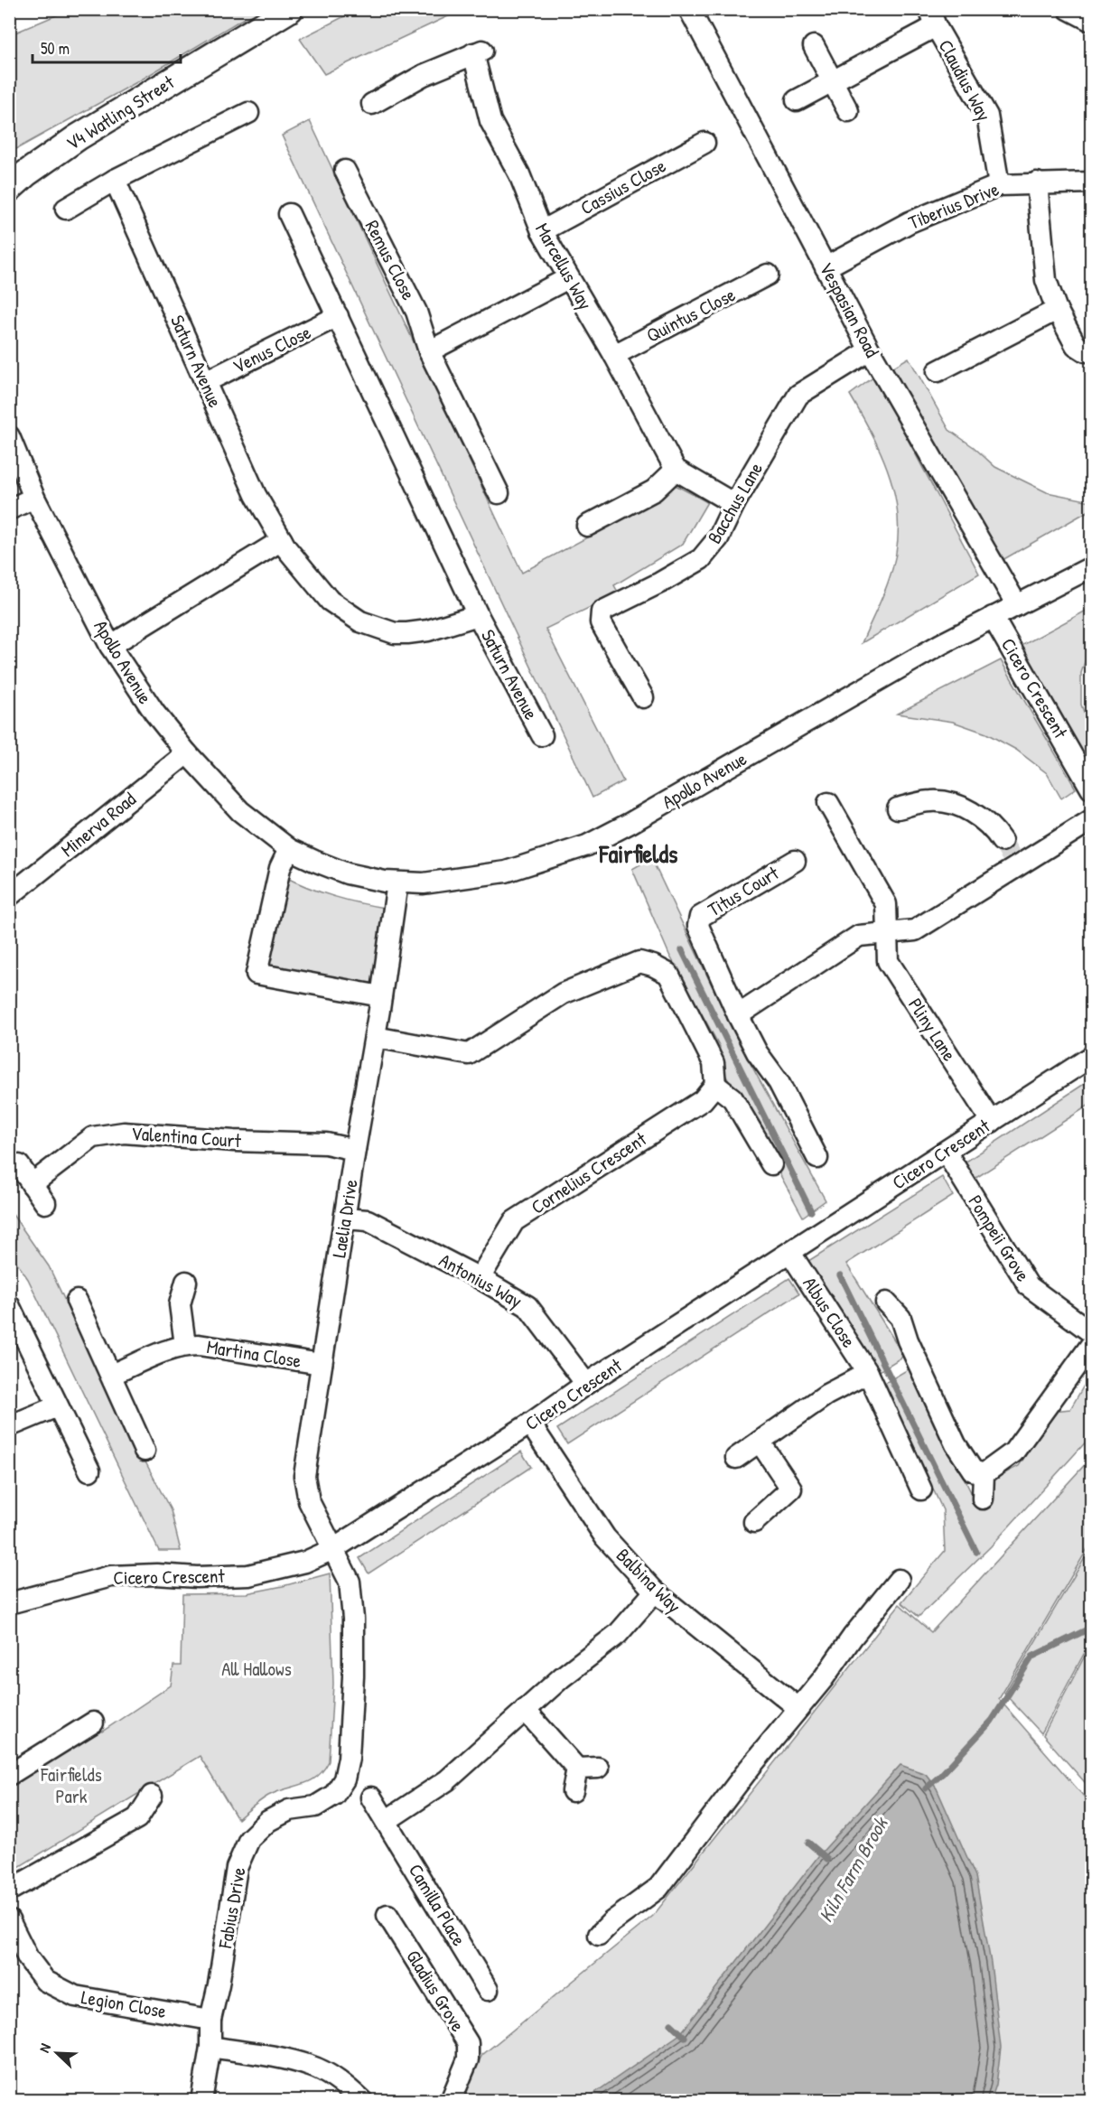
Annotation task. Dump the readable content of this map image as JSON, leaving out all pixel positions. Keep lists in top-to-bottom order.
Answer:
{
  "streets": {
    "street": [
      "Claudius Way",
      "V4 Watling Street",
      "Cassius Close",
      "Tiberius Drive",
      "Remus Close",
      "Marcellus Way",
      "Vespasian Road",
      "Quintus Close",
      "Venus Close",
      "Saturn Avenue",
      "Bacchus Lane",
      "Apollo Avenue",
      "Cicero Crescent",
      "Minerva Road",
      "Titus Court",
      "Pliny Lane",
      "Valentina Court",
      "Cornelius Crescent",
      "Laelia Drive",
      "Pompeii Grove",
      "Antonius Way",
      "Albus Close",
      "Martina Close",
      "Balbina Way",
      "Camilla Place",
      "Fabius Drive",
      "Gladius Grove",
      "Legion Close"
    ]
  },
  "crossings": [
    ["Claudius Way", "Tiberius Drive"],
    ["Cassius Close", "Marcellus Way"],
    ["Tiberius Drive", "Vespasian Road"],
    ["Marcellus Way", "Quintus Close"],
    ["Vespasian Road", "Bacchus Lane"],
    ["Vespasian Road", "Apollo Avenue"],
    ["Venus Close", "Saturn Avenue"],
    ["Apollo Avenue", "Cicero Crescent"],
    ["Apollo Avenue", "Minerva Road"],
    ["Apollo Avenue", "Laelia Drive"],
    ["Cicero Crescent", "Pliny Lane"],
    ["Cicero Crescent", "Laelia Drive"],
    ["Cicero Crescent", "Pompeii Grove"],
    ["Cicero Crescent", "Antonius Way"],
    ["Cicero Crescent", "Albus Close"],
    ["Cicero Crescent", "Balbina Way"],
    ["Cicero Crescent", "Fabius Drive"],
    ["Valentina Court", "Laelia Drive"],
    ["Cornelius Crescent", "Antonius Way"],
    ["Laelia Drive", "Antonius Way"],
    ["Laelia Drive", "Martina Close"],
    ["Laelia Drive", "Fabius Drive"],
    ["Fabius Drive", "Legion Close"]
  ],
  "districts": ["Fairfields"],
  "water": ["Kiln Farm Brook"],
  "parks": ["All Hallows", "Fairfields Park"],
  "scale_bar": "50 m",
  "north": "top left"
}
